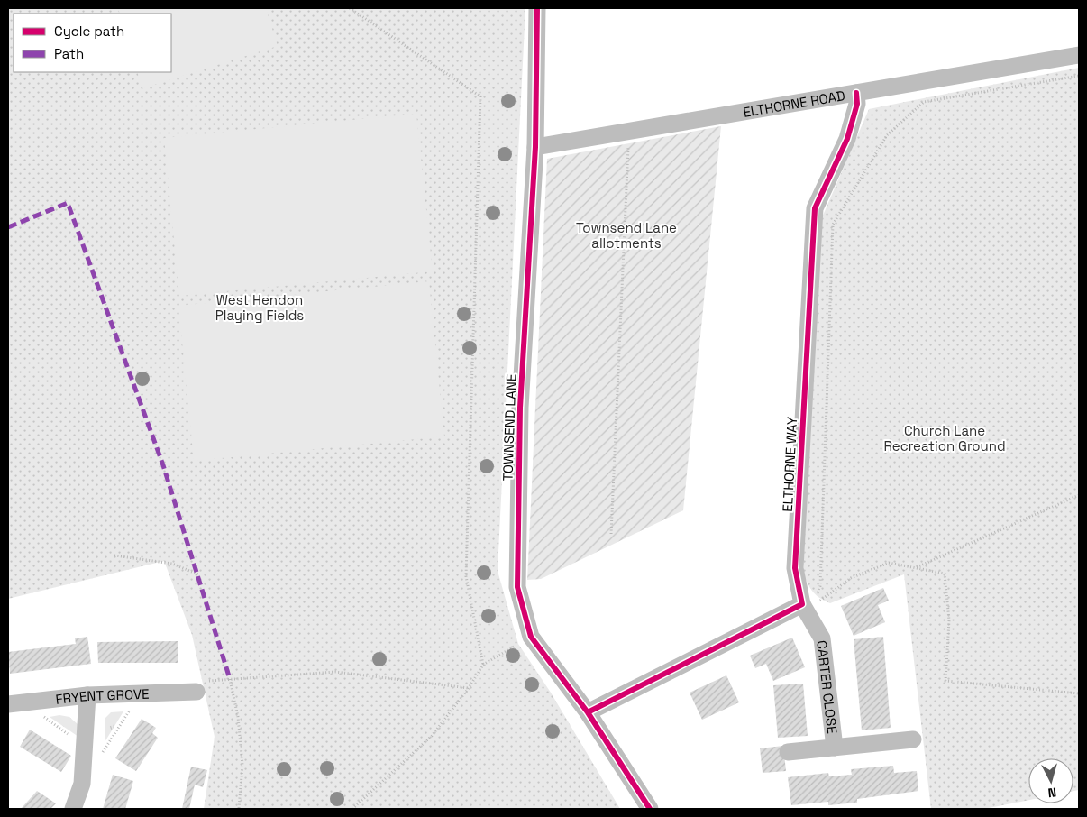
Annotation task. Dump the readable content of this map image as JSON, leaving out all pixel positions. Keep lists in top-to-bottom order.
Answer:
{
  "streets": {
    "street": [
      "ELTHORNE ROAD",
      "TOWNSEND LANE",
      "ELTHORNE WAY",
      "CARTER CLOSE",
      "FRYENT GROVE"
    ]
  },
  "crossings": [
    ["ELTHORNE ROAD", "TOWNSEND LANE"],
    ["ELTHORNE ROAD", "ELTHORNE WAY"],
    ["ELTHORNE WAY", "CARTER CLOSE"]
  ],
  "parks": ["Townsend Lane allotments", "West Hendon Playing Fields", "Church Lane Recreation Ground"],
  "legend": ["Cycle path", "Path"],
  "north": "bottom"
}
